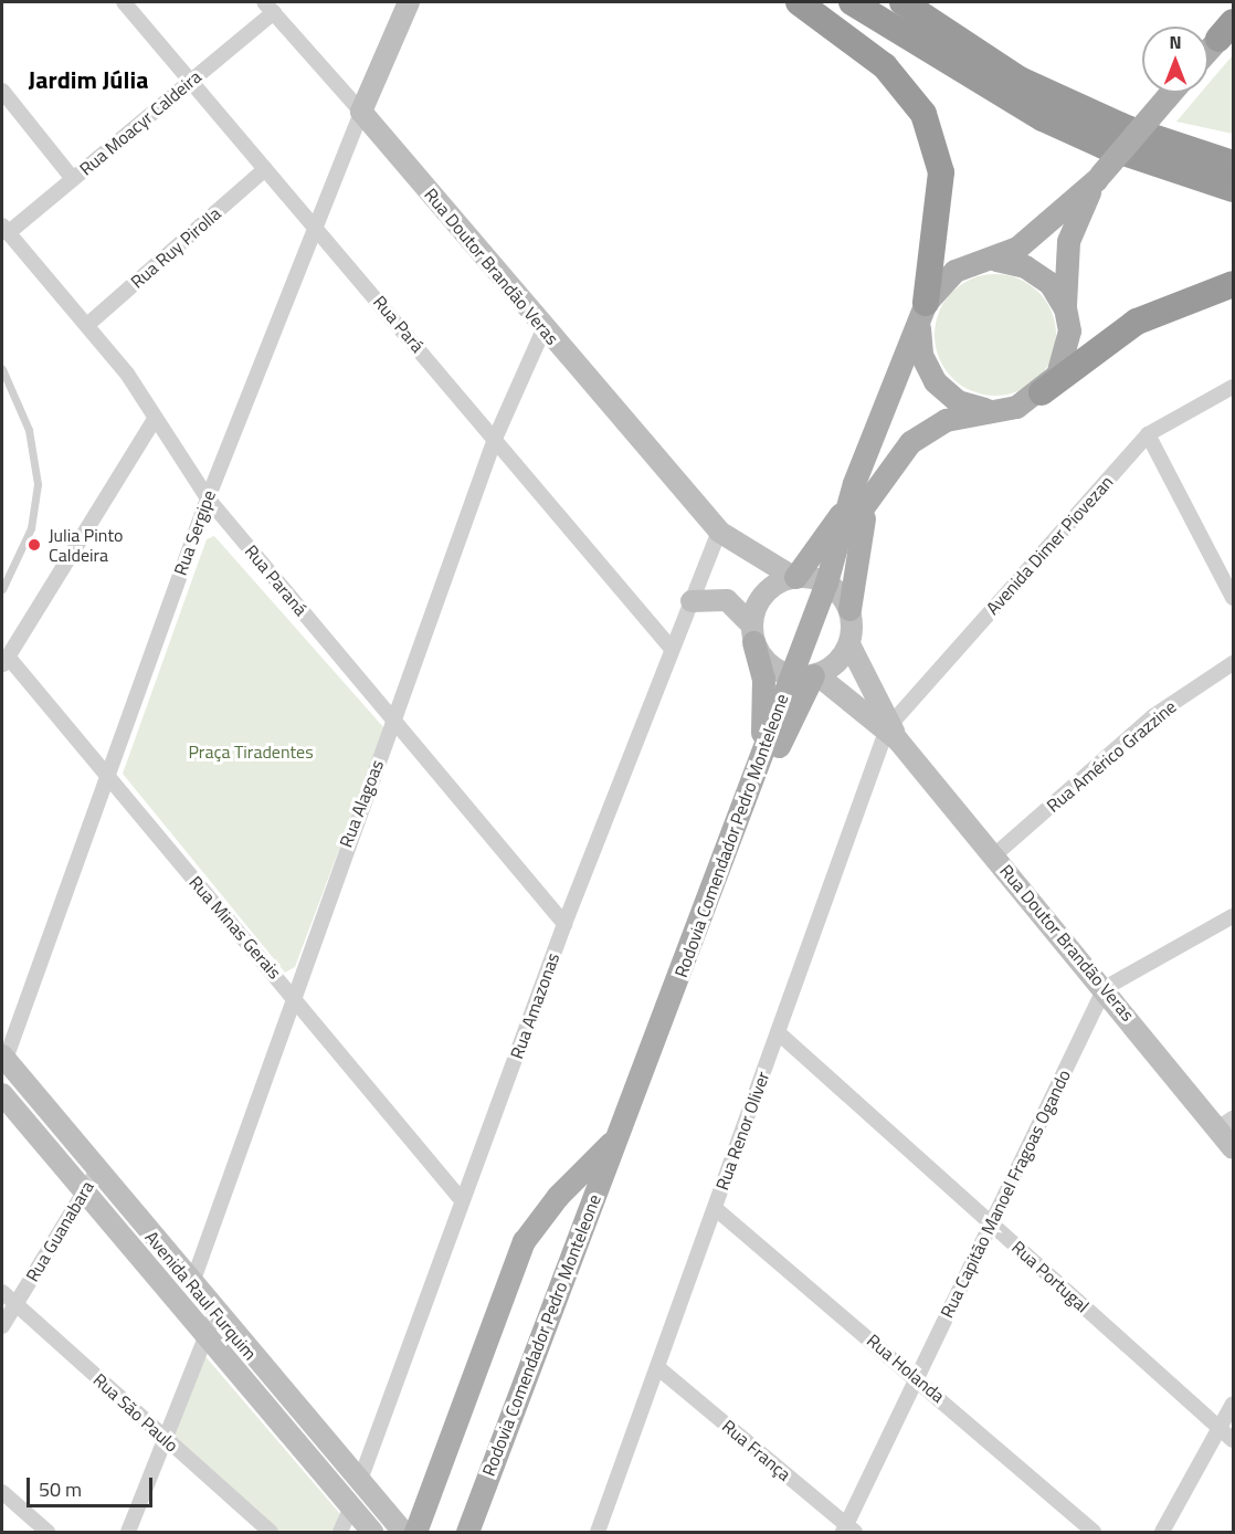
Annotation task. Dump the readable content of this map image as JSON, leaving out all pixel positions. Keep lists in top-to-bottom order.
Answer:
{
  "streets": {
    "main road": ["Rodovia Comendador Pedro Monteleone"],
    "street": [
      "Rua Moacyr Caldeira",
      "Rua Ruy Pirolla",
      "Rua Doutor Brandão Veras",
      "Rua Pará",
      "Rua Sergipe",
      "Avenida Dimer Piovezan",
      "Rua Paraná",
      "Rua Américo Grazzine",
      "Rua Alagoas",
      "Rua Minas Gerais",
      "Rua Amazonas",
      "Rua Renor Oliver",
      "Rua Capitão Manoel Fragoas Ogando",
      "Rua Guanabara",
      "Rua Portugal",
      "Avenida Raul Furquim",
      "Rua Holanda",
      "Rua São Paulo",
      "Rua França"
    ]
  },
  "crossings": [
    ["Rua Moacyr Caldeira", "Rua Doutor Brandão Veras"],
    ["Rua Moacyr Caldeira", "Rua Pará"],
    ["Rua Moacyr Caldeira", "Rua Paraná"],
    ["Rua Ruy Pirolla", "Rua Pará"],
    ["Rua Ruy Pirolla", "Rua Paraná"],
    ["Rua Doutor Brandão Veras", "Rua Sergipe"],
    ["Rua Doutor Brandão Veras", "Avenida Dimer Piovezan"],
    ["Rua Doutor Brandão Veras", "Rua Américo Grazzine"],
    ["Rua Doutor Brandão Veras", "Rua Alagoas"],
    ["Rua Doutor Brandão Veras", "Rua Amazonas"],
    ["Rua Doutor Brandão Veras", "Rua Renor Oliver"],
    ["Rua Doutor Brandão Veras", "Rua Capitão Manoel Fragoas Ogando"],
    ["Rua Pará", "Rua Sergipe"],
    ["Rua Pará", "Rua Alagoas"],
    ["Rua Pará", "Rua Amazonas"],
    ["Rua Sergipe", "Rua Paraná"],
    ["Rua Sergipe", "Rua Minas Gerais"],
    ["Rua Sergipe", "Avenida Raul Furquim"],
    ["Avenida Dimer Piovezan", "Rua Renor Oliver"],
    ["Rua Paraná", "Rua Alagoas"],
    ["Rua Paraná", "Rua Amazonas"],
    ["Rua Alagoas", "Rua Minas Gerais"],
    ["Rua Alagoas", "Avenida Raul Furquim"],
    ["Rodovia Comendador Pedro Monteleone", "Avenida Raul Furquim"],
    ["Rua Minas Gerais", "Rua Amazonas"],
    ["Rua Amazonas", "Avenida Raul Furquim"],
    ["Rua Renor Oliver", "Rua Portugal"],
    ["Rua Renor Oliver", "Rua Holanda"],
    ["Rua Renor Oliver", "Rua França"],
    ["Rua Capitão Manoel Fragoas Ogando", "Rua Portugal"],
    ["Rua Capitão Manoel Fragoas Ogando", "Rua Holanda"],
    ["Rua Capitão Manoel Fragoas Ogando", "Rua França"],
    ["Rua Guanabara", "Avenida Raul Furquim"],
    ["Rua Guanabara", "Rua São Paulo"]
  ],
  "districts": ["Jardim Júlia"],
  "parks": ["Praça Tiradentes"],
  "places": ["Julia Pinto Caldeira"],
  "scale_bar": "50 m",
  "north": "top"
}
